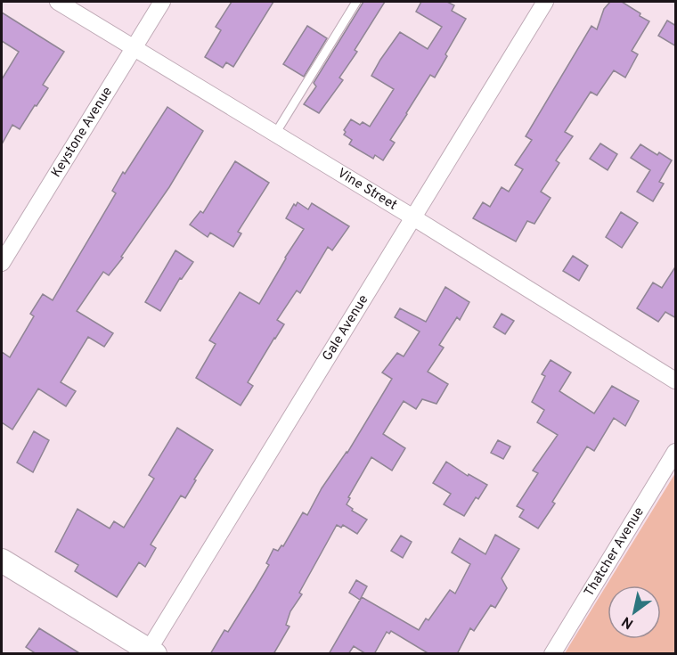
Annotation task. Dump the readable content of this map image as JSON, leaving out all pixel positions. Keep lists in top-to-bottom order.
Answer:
{
  "streets": {
    "street": [
      "Keystone Avenue",
      "Vine Street",
      "Gale Avenue",
      "Thatcher Avenue"
    ]
  },
  "crossings": [
    ["Keystone Avenue", "Vine Street"],
    ["Vine Street", "Gale Avenue"]
  ],
  "north": "bottom left"
}
